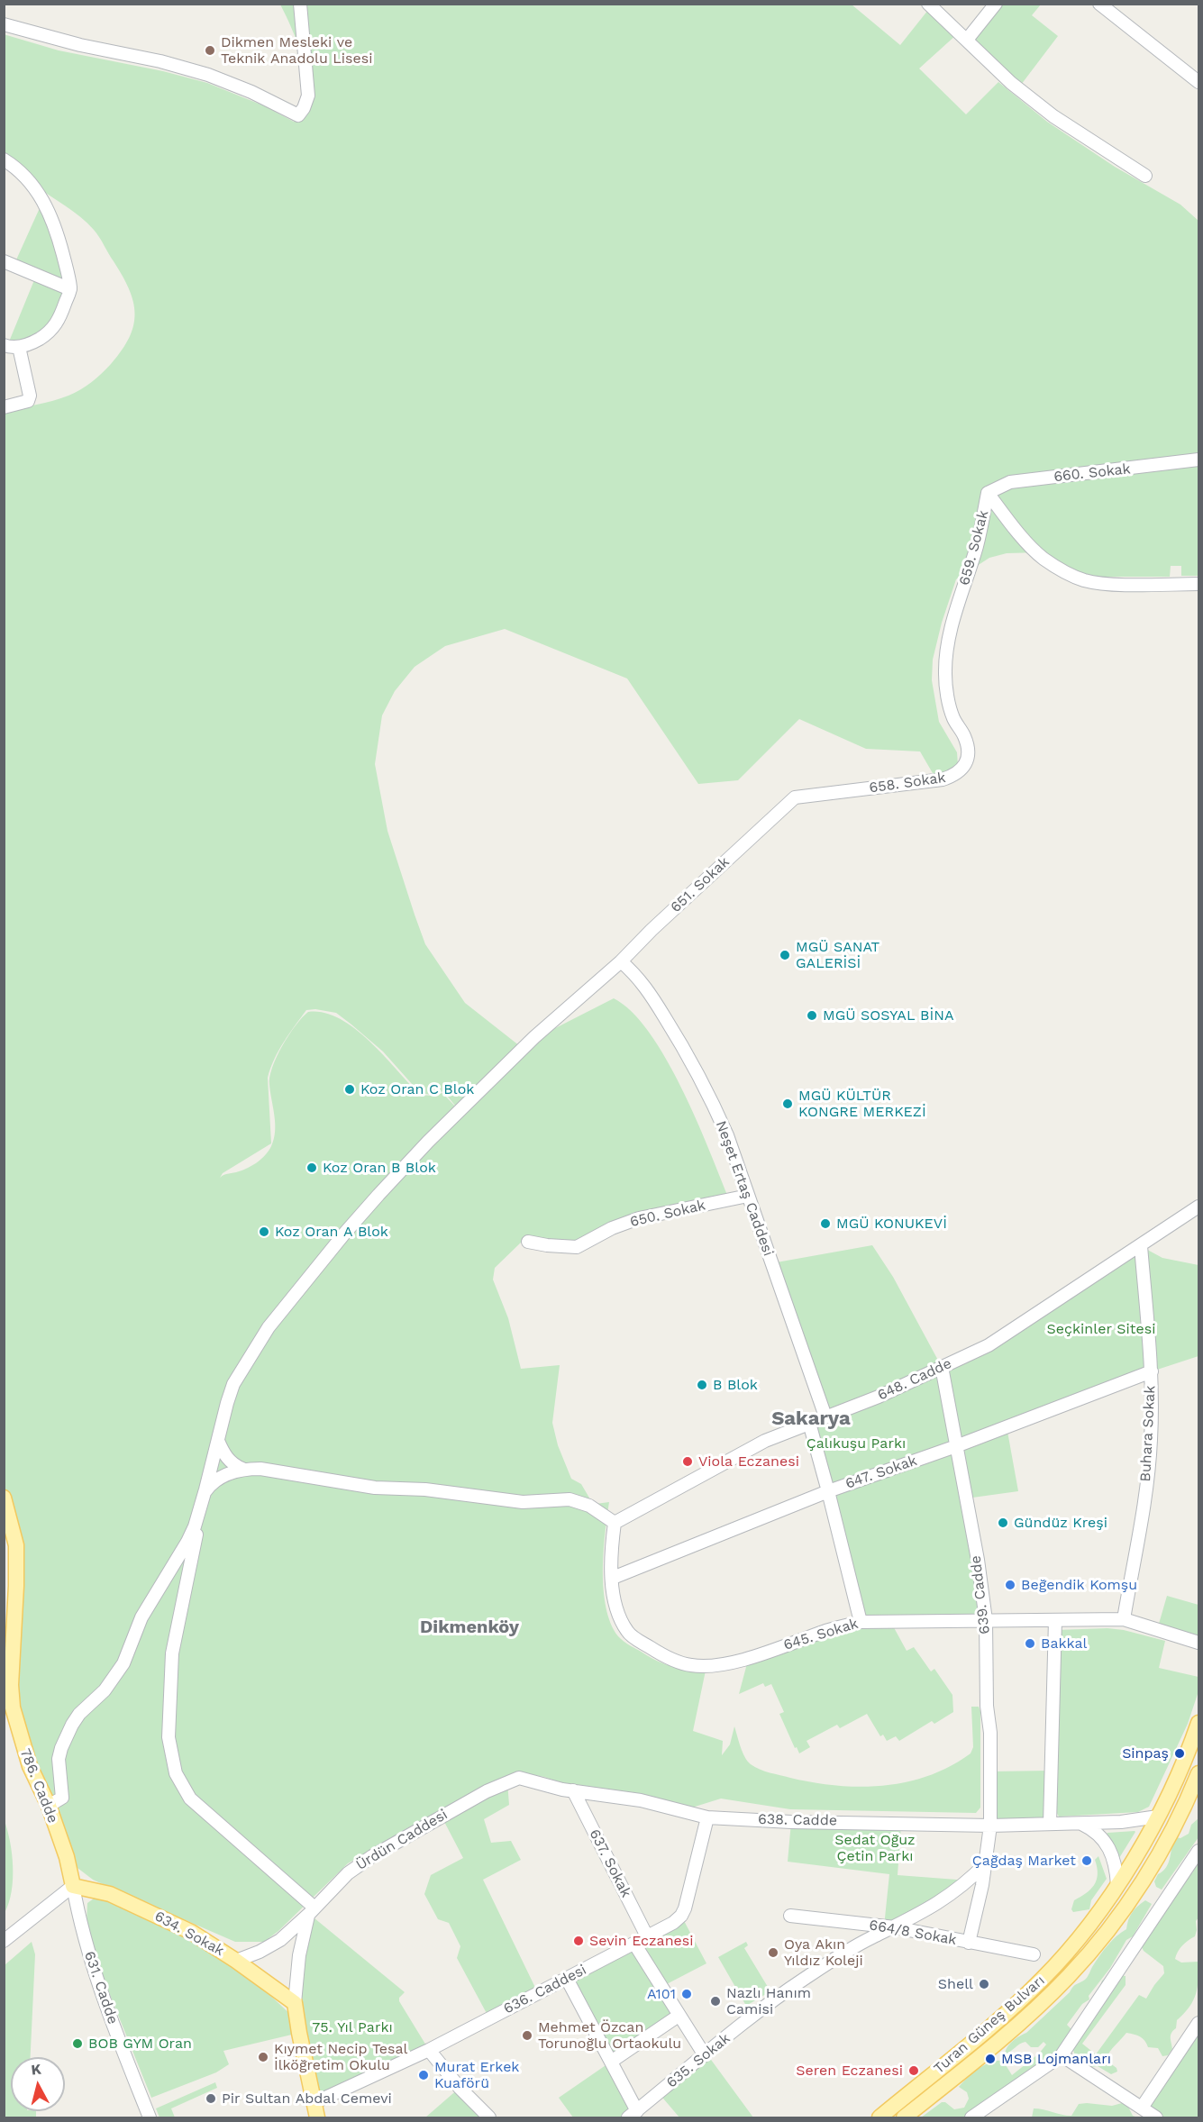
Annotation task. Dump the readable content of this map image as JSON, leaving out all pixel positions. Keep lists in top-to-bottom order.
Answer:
{
  "streets": {
    "main road": ["786. Cadde", "634. Sokak", "Turan Güneş Bulvarı"],
    "street": [
      "660. Sokak",
      "659. Sokak",
      "658. Sokak",
      "651. Sokak",
      "Neşet Ertaş Caddesi",
      "650. Sokak",
      "648. Cadde",
      "Buhara Sokak",
      "647. Sokak",
      "639. Cadde",
      "645. Sokak",
      "638. Cadde",
      "Ürdün Caddesi",
      "637. Sokak",
      "664/8 Sokak",
      "631. Cadde",
      "636. Caddesi",
      "635. Sokak"
    ]
  },
  "crossings": [
    ["660. Sokak", "659. Sokak"],
    ["659. Sokak", "658. Sokak"],
    ["658. Sokak", "651. Sokak"],
    ["651. Sokak", "Neşet Ertaş Caddesi"],
    ["Neşet Ertaş Caddesi", "650. Sokak"],
    ["Neşet Ertaş Caddesi", "648. Cadde"],
    ["648. Cadde", "Buhara Sokak"],
    ["648. Cadde", "639. Cadde"],
    ["648. Cadde", "645. Sokak"],
    ["Buhara Sokak", "647. Sokak"],
    ["Buhara Sokak", "645. Sokak"],
    ["647. Sokak", "639. Cadde"],
    ["647. Sokak", "645. Sokak"],
    ["639. Cadde", "645. Sokak"],
    ["639. Cadde", "638. Cadde"],
    ["639. Cadde", "664/8 Sokak"],
    ["639. Cadde", "635. Sokak"],
    ["786. Cadde", "634. Sokak"],
    ["786. Cadde", "631. Cadde"],
    ["638. Cadde", "Ürdün Caddesi"],
    ["638. Cadde", "637. Sokak"],
    ["638. Cadde", "636. Caddesi"],
    ["638. Cadde", "Turan Güneş Bulvarı"],
    ["Ürdün Caddesi", "634. Sokak"],
    ["637. Sokak", "636. Caddesi"],
    ["664/8 Sokak", "635. Sokak"],
    ["634. Sokak", "631. Cadde"]
  ],
  "districts": ["Sakarya", "Dikmenköy"],
  "parks": [
    "Seçkinler Sitesi",
    "Çalıkuşu Parkı",
    "Sedat Oğuz Çetin Parkı",
    "75. Yıl Parkı"
  ],
  "places": [
    "Dikmen Mesleki ve Teknik Anadolu Lisesi",
    "MGÜ SANAT GALERİSİ",
    "MGÜ SOSYAL BİNA",
    "Koz Oran C Blok",
    "MGÜ KÜLTÜR KONGRE MERKEZİ",
    "Koz Oran B Blok",
    "MGÜ KONUKEVİ",
    "Koz Oran A Blok",
    "B Blok",
    "Viola Eczanesi",
    "Gündüz Kreşi",
    "Beğendik Komşu",
    "Bakkal",
    "Sinpaş",
    "Çağdaş Market",
    "Sevin Eczanesi",
    "Oya Akın Yıldız Koleji",
    "Shell",
    "A101",
    "Nazlı Hanım Camisi",
    "Mehmet Özcan Torunoğlu Ortaokulu",
    "BOB GYM Oran",
    "Kıymet Necip Tesal İlköğretim Okulu",
    "MSB Lojmanları",
    "Seren Eczanesi",
    "Murat Erkek Kuaförü",
    "Pir Sultan Abdal Cemevi"
  ],
  "north": "top"
}
